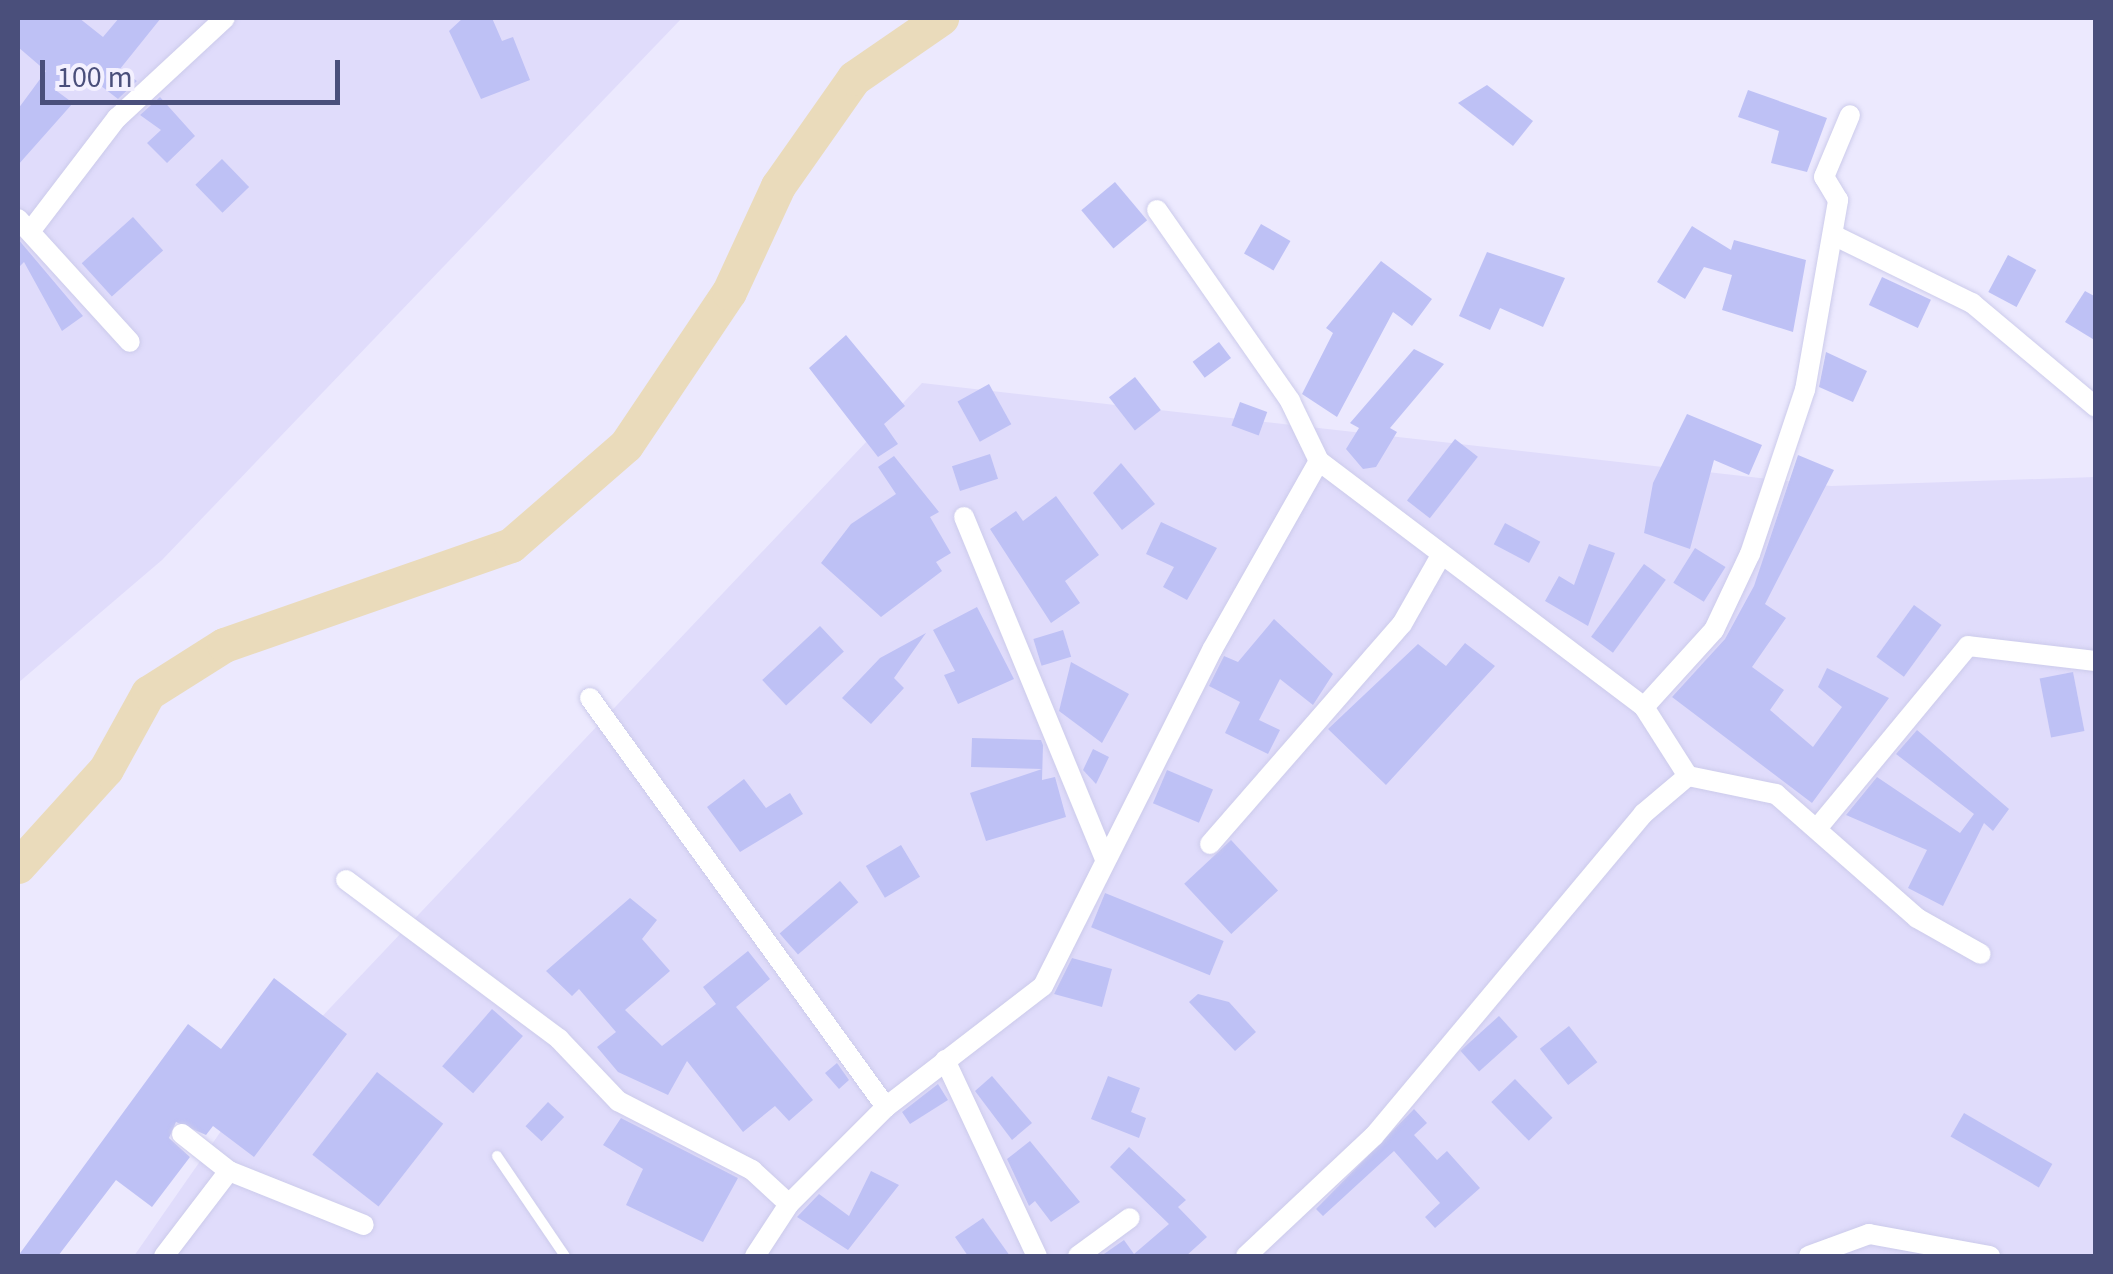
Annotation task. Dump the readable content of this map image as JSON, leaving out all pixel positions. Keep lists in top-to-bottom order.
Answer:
{
  "scale_bar": "100 m"
}
